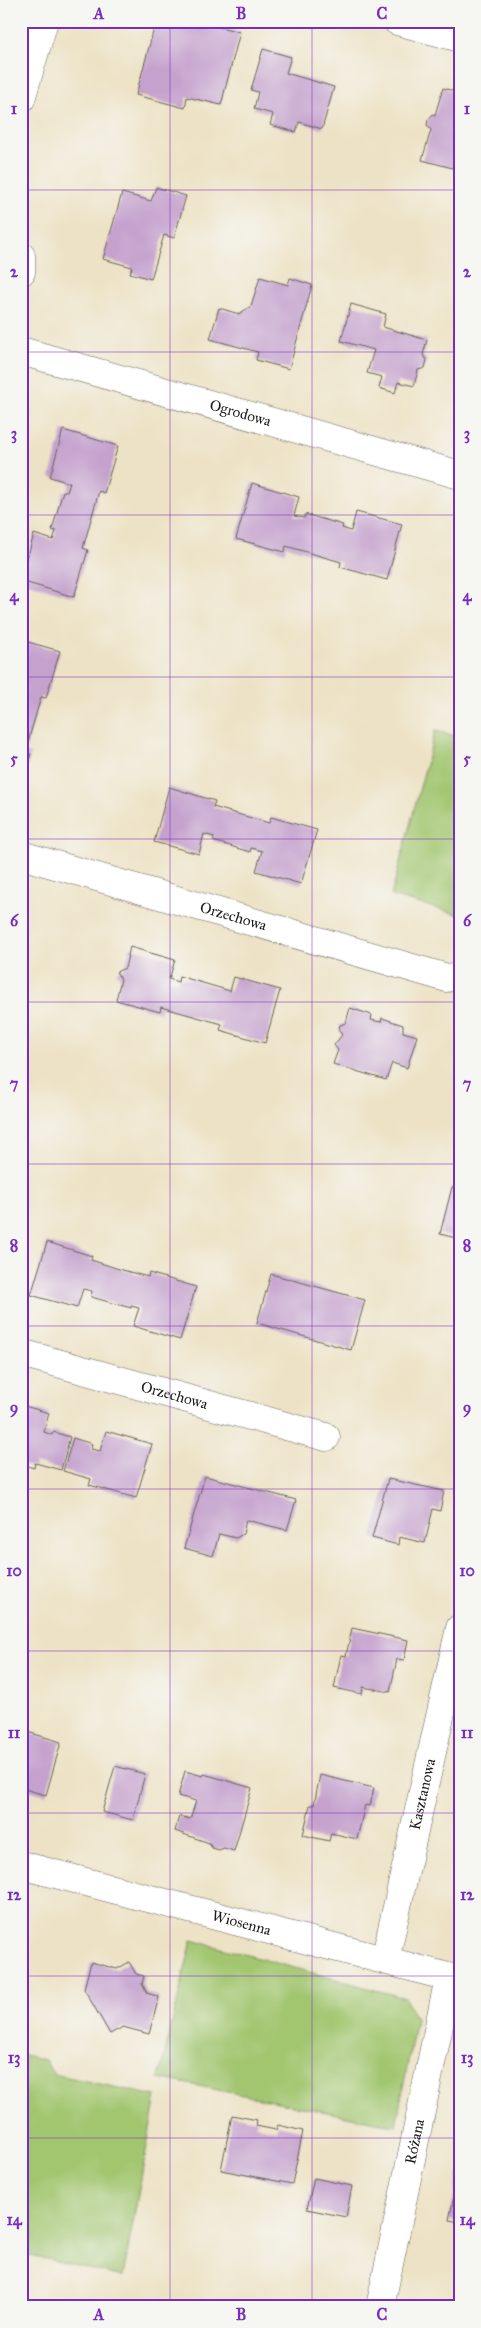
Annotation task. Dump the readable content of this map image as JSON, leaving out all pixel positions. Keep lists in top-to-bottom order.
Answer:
{
  "streets": {
    "street": [
      "Ogrodowa",
      "Orzechowa",
      "Kasztanowa",
      "Wiosenna",
      "Różana"
    ]
  },
  "crossings": [
    ["Kasztanowa", "Wiosenna"],
    ["Wiosenna", "Różana"]
  ],
  "grid": {
    "columns": ["A", "B", "C"],
    "rows": [
      "1",
      "2",
      "3",
      "4",
      "5",
      "6",
      "7",
      "8",
      "9",
      "10",
      "11",
      "12",
      "13",
      "14"
    ]
  }
}
